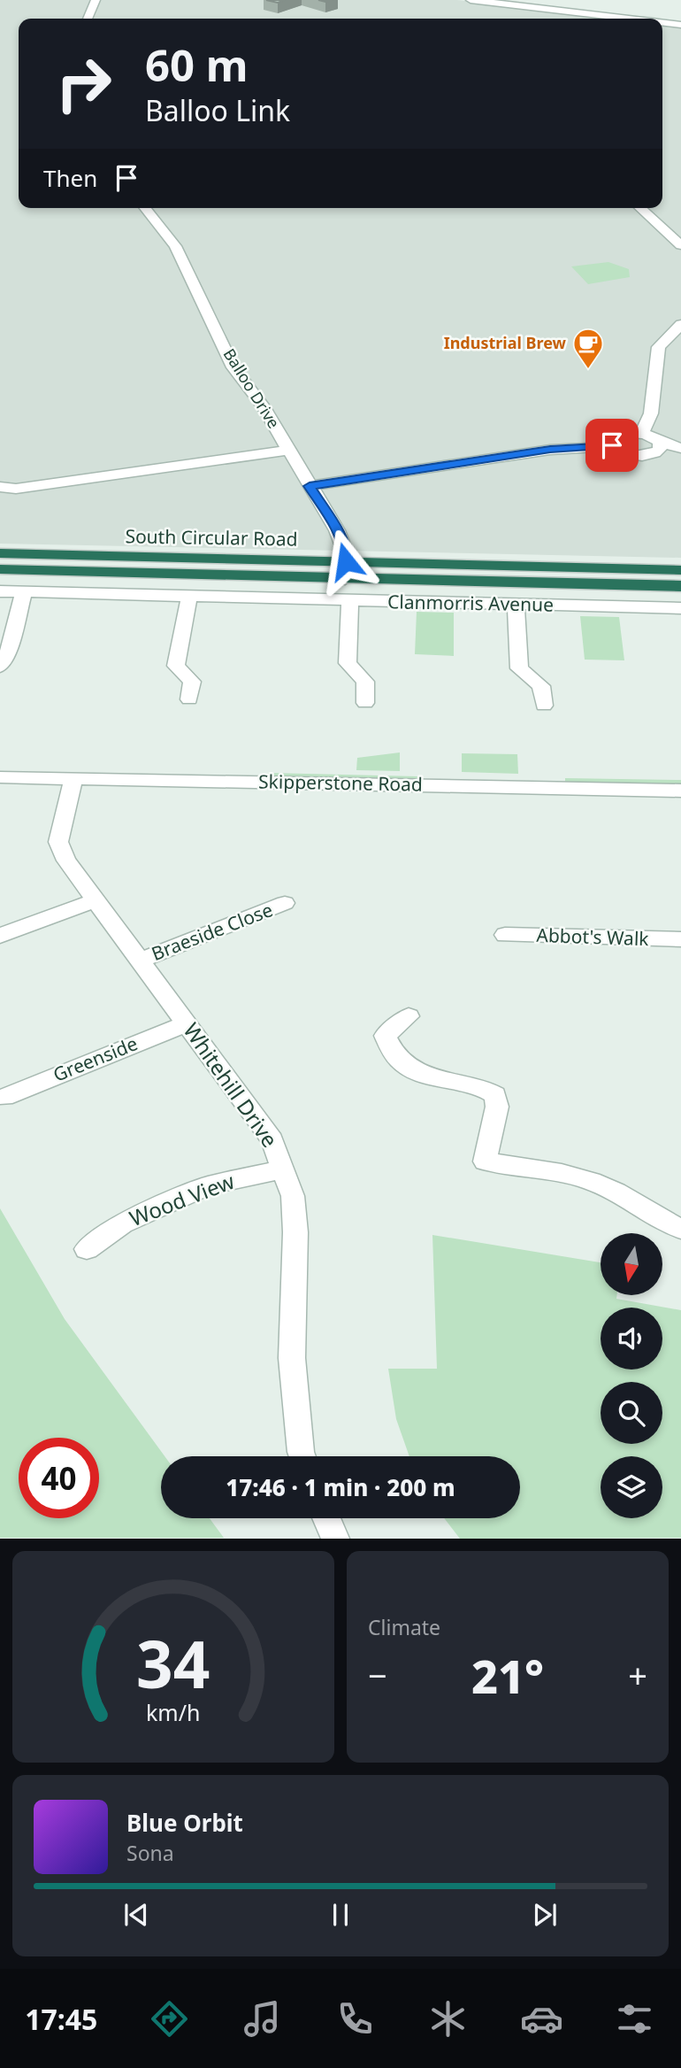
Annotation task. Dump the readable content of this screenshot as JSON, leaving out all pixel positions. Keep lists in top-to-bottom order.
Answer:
{
  "streets": {
    "highway": ["South Circular Road"],
    "street": [
      "Balloo Drive",
      "Clanmorris Avenue",
      "Skipperstone Road",
      "Braeside Close",
      "Abbot's Walk",
      "Greenside",
      "Whitehill Drive",
      "Wood View"
    ]
  },
  "crossings": [
    ["Balloo Drive", "South Circular Road"],
    ["Skipperstone Road", "Whitehill Drive"],
    ["Braeside Close", "Whitehill Drive"],
    ["Greenside", "Whitehill Drive"],
    ["Whitehill Drive", "Wood View"]
  ],
  "places": {
    "cafe": ["Industrial Brew"]
  },
  "north": "bottom",
  "page": {
    "turn": ["60 m", "Balloo Link"],
    "then": "Then",
    "limit": "40",
    "trip": "17:46 · 1 min · 200 m",
    "tile": "Climate",
    "heat": ["−", "21°", "+"],
    "song": ["Blue Orbit", "Sona"],
    "tabs": "17:45",
    "gauge": ["34", "km/h"]
  }
}
